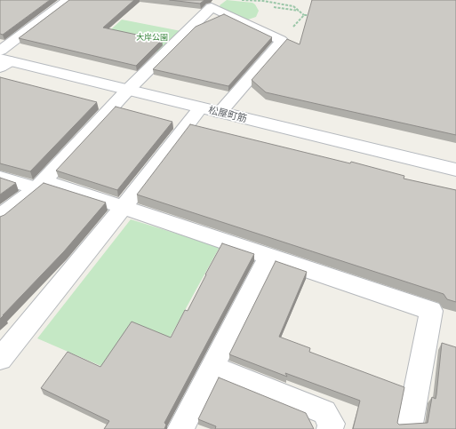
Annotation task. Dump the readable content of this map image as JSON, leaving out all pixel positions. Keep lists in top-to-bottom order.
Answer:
{
  "streets": {
    "street": ["松屋町筋"]
  },
  "parks": ["大岸公園"]
}
